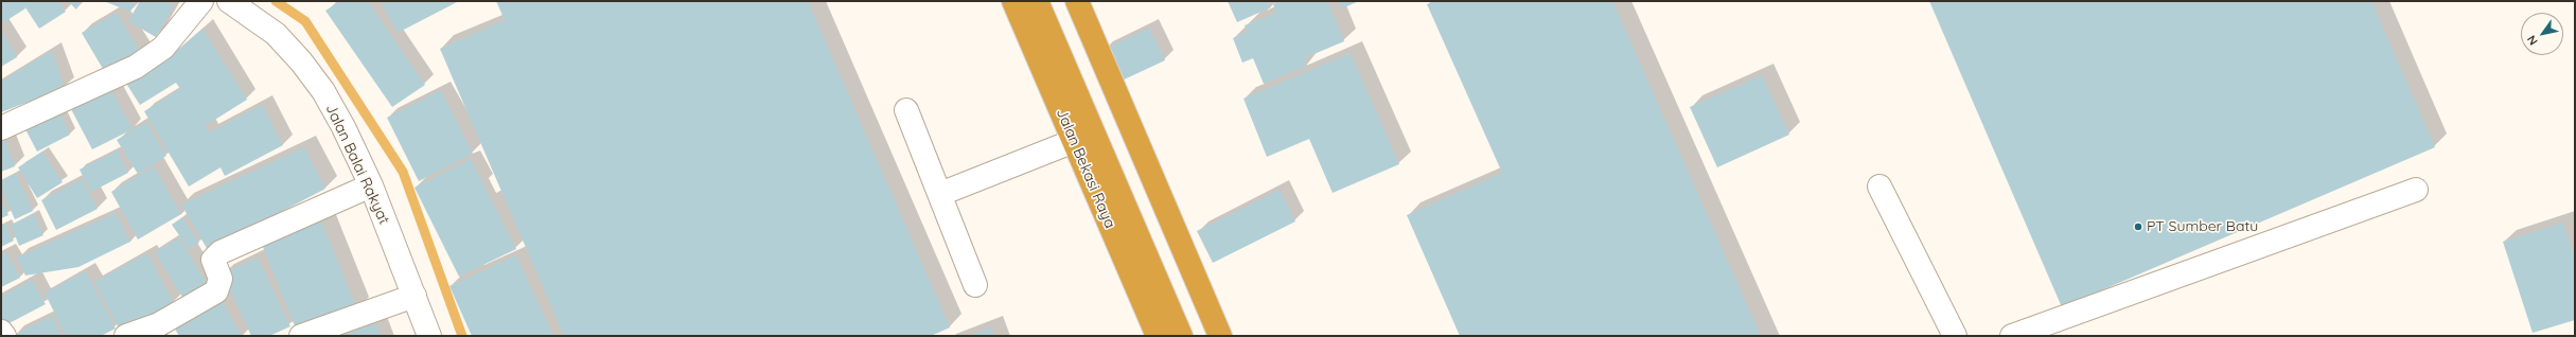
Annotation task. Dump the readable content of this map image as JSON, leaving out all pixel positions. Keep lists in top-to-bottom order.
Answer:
{
  "streets": {
    "highway": ["Jalan Bekasi Raya"],
    "street": ["Jalan Balai Rakyat"]
  },
  "places": ["PT Sumber Batu"],
  "north": "bottom left"
}
